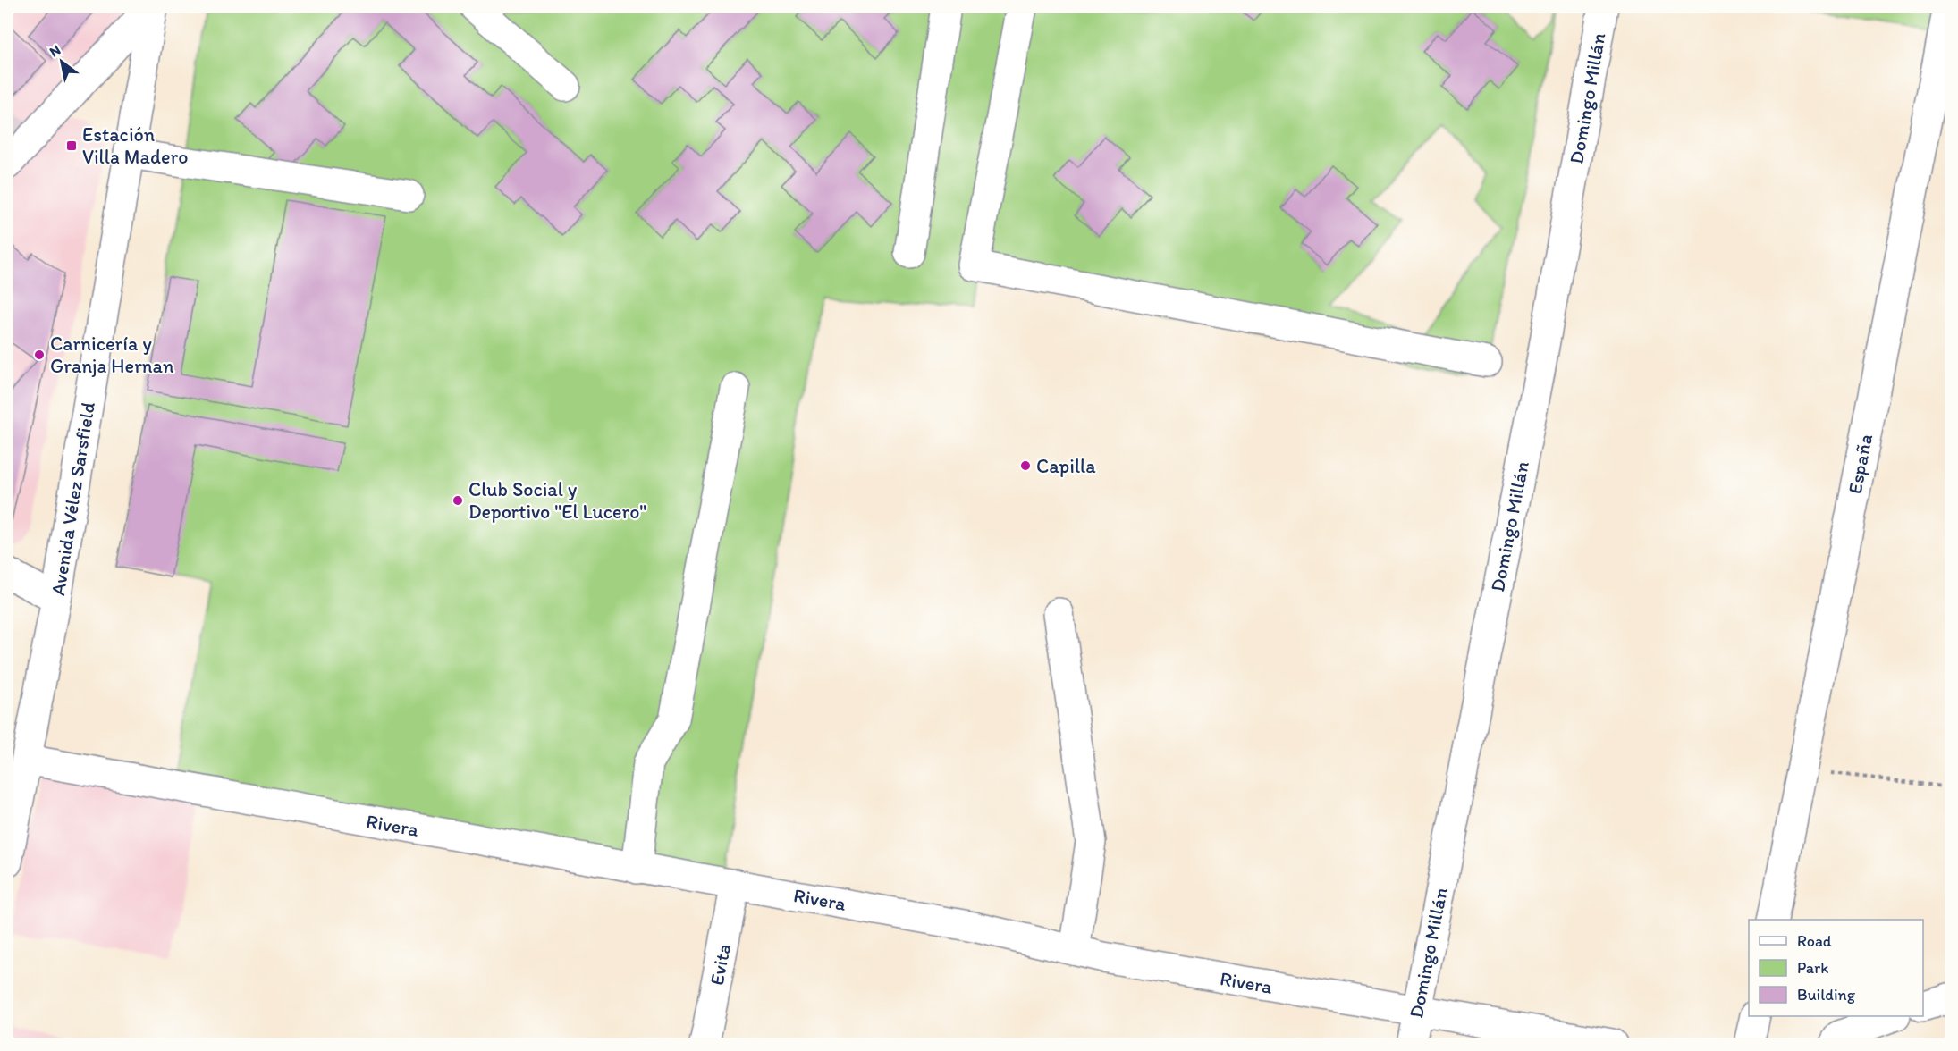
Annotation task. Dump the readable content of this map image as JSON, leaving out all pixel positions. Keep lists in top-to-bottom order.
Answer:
{
  "streets": {
    "street": [
      "Domingo Millán",
      "España",
      "Avenida Vélez Sarsfield",
      "Rivera",
      "Evita"
    ]
  },
  "crossings": [
    ["Domingo Millán", "Rivera"],
    ["Avenida Vélez Sarsfield", "Rivera"],
    ["Rivera", "Evita"]
  ],
  "places": {
    "transit": ["Estación Villa Madero"],
    "other": ["Carnicería y Granja Hernan", "Capilla", "Club Social y Deportivo \"El Lucero\""]
  },
  "legend": ["Road", "Park", "Building"],
  "north": "top left"
}
